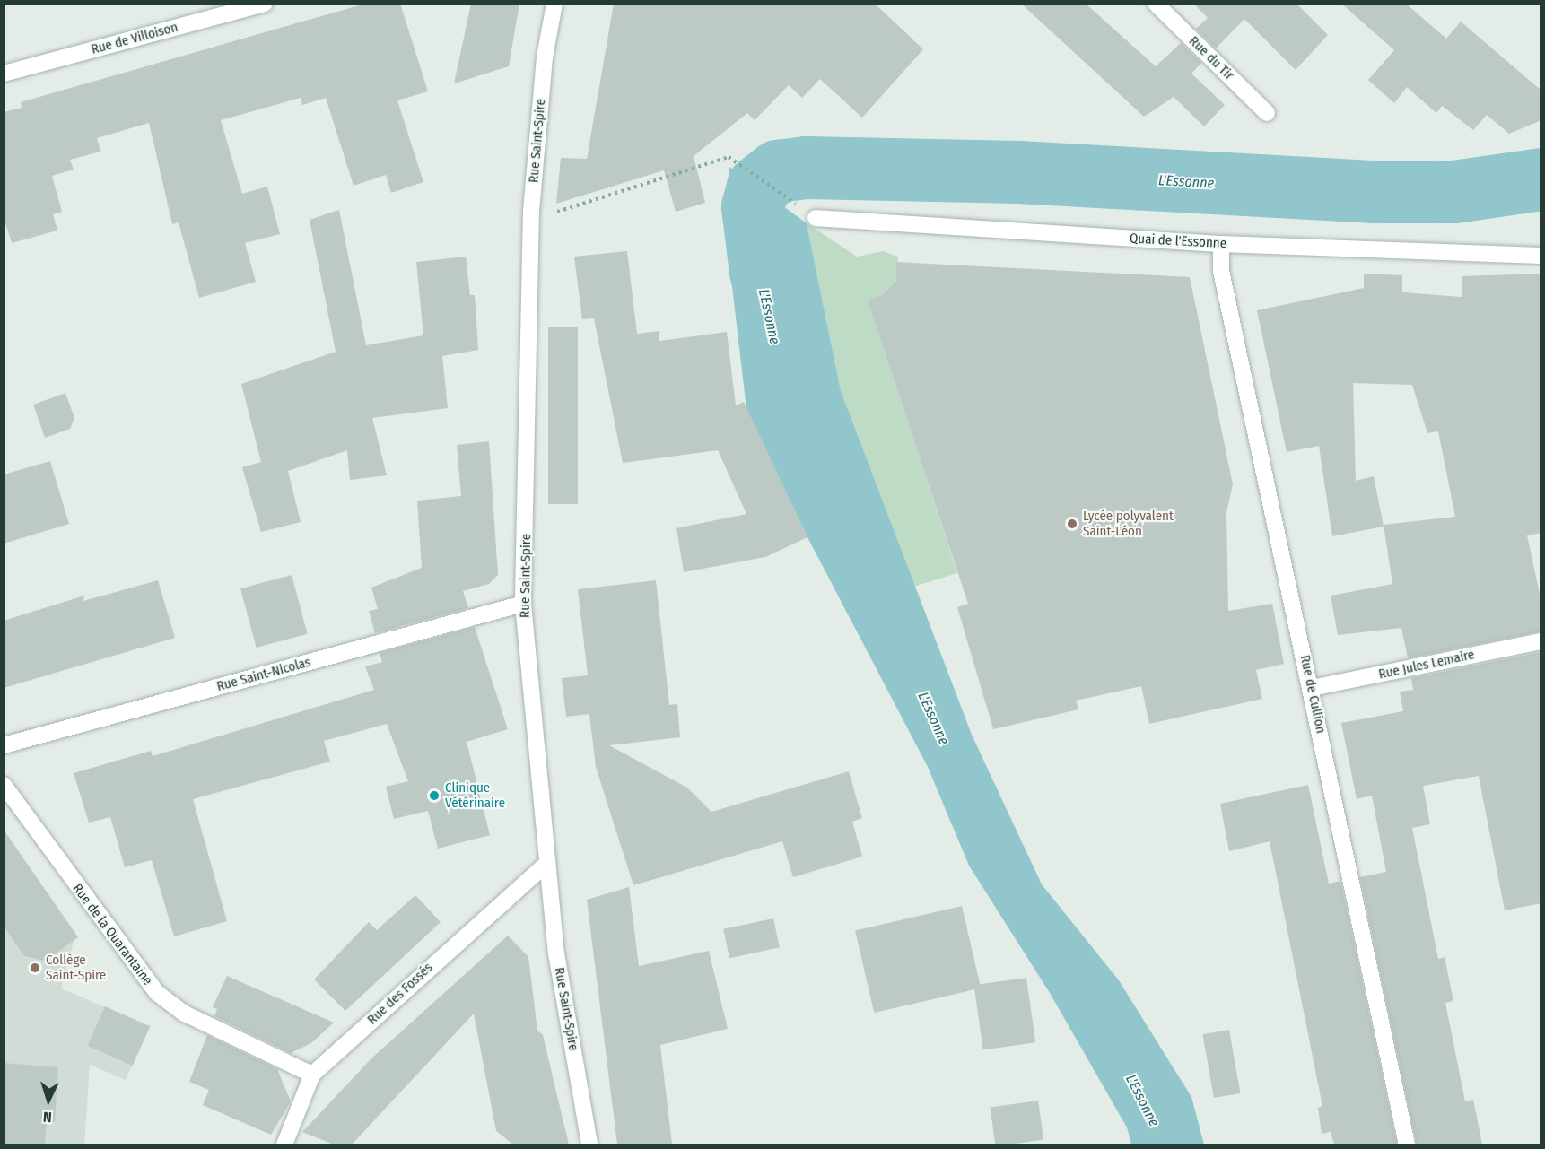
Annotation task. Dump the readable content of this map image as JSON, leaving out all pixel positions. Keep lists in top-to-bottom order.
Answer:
{
  "streets": {
    "street": [
      "Rue de Villoison",
      "Rue du Tir",
      "Rue Saint-Spire",
      "Quai de l'Essonne",
      "Rue Jules Lemaire",
      "Rue Saint-Nicolas",
      "Rue de Cullion",
      "Rue de la Quarantaine",
      "Rue des Fossés"
    ]
  },
  "crossings": [
    ["Rue Saint-Spire", "Rue Saint-Nicolas"],
    ["Rue Saint-Spire", "Rue des Fossés"],
    ["Quai de l'Essonne", "Rue de Cullion"],
    ["Rue Jules Lemaire", "Rue de Cullion"],
    ["Rue de la Quarantaine", "Rue des Fossés"]
  ],
  "water": ["L'Essonne"],
  "places": ["Lycée polyvalent Saint-Léon", "Clinique Vétérinaire", "Collège Saint-Spire"],
  "north": "bottom"
}
